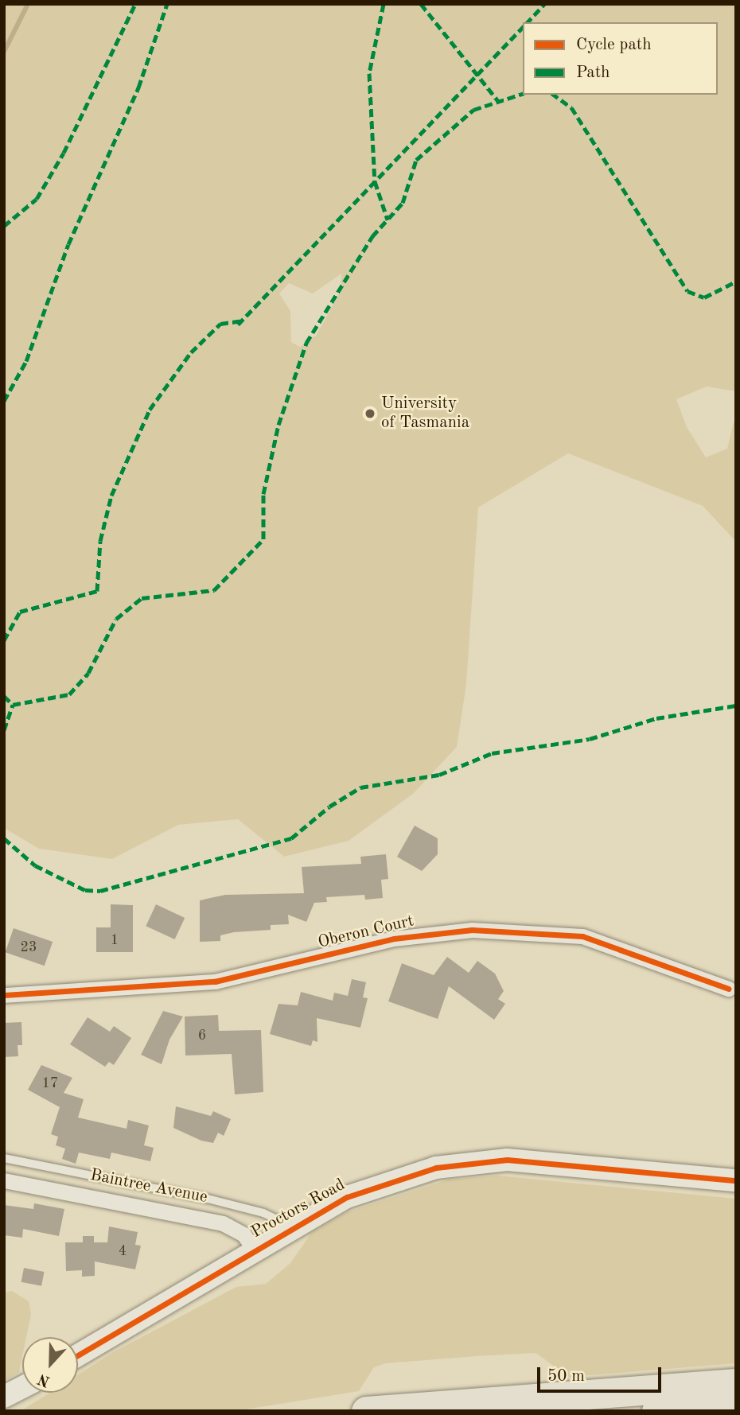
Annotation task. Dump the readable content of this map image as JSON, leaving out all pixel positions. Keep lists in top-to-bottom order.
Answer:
{
  "streets": {
    "street": ["Oberon Court", "Baintree Avenue", "Proctors Road"]
  },
  "crossings": [
    ["Baintree Avenue", "Proctors Road"]
  ],
  "places": ["University of Tasmania"],
  "house_numbers": [
    "1",
    "23",
    "6",
    "17",
    "4"
  ],
  "legend": ["Cycle path", "Path"],
  "scale_bar": "50 m",
  "north": "bottom"
}
